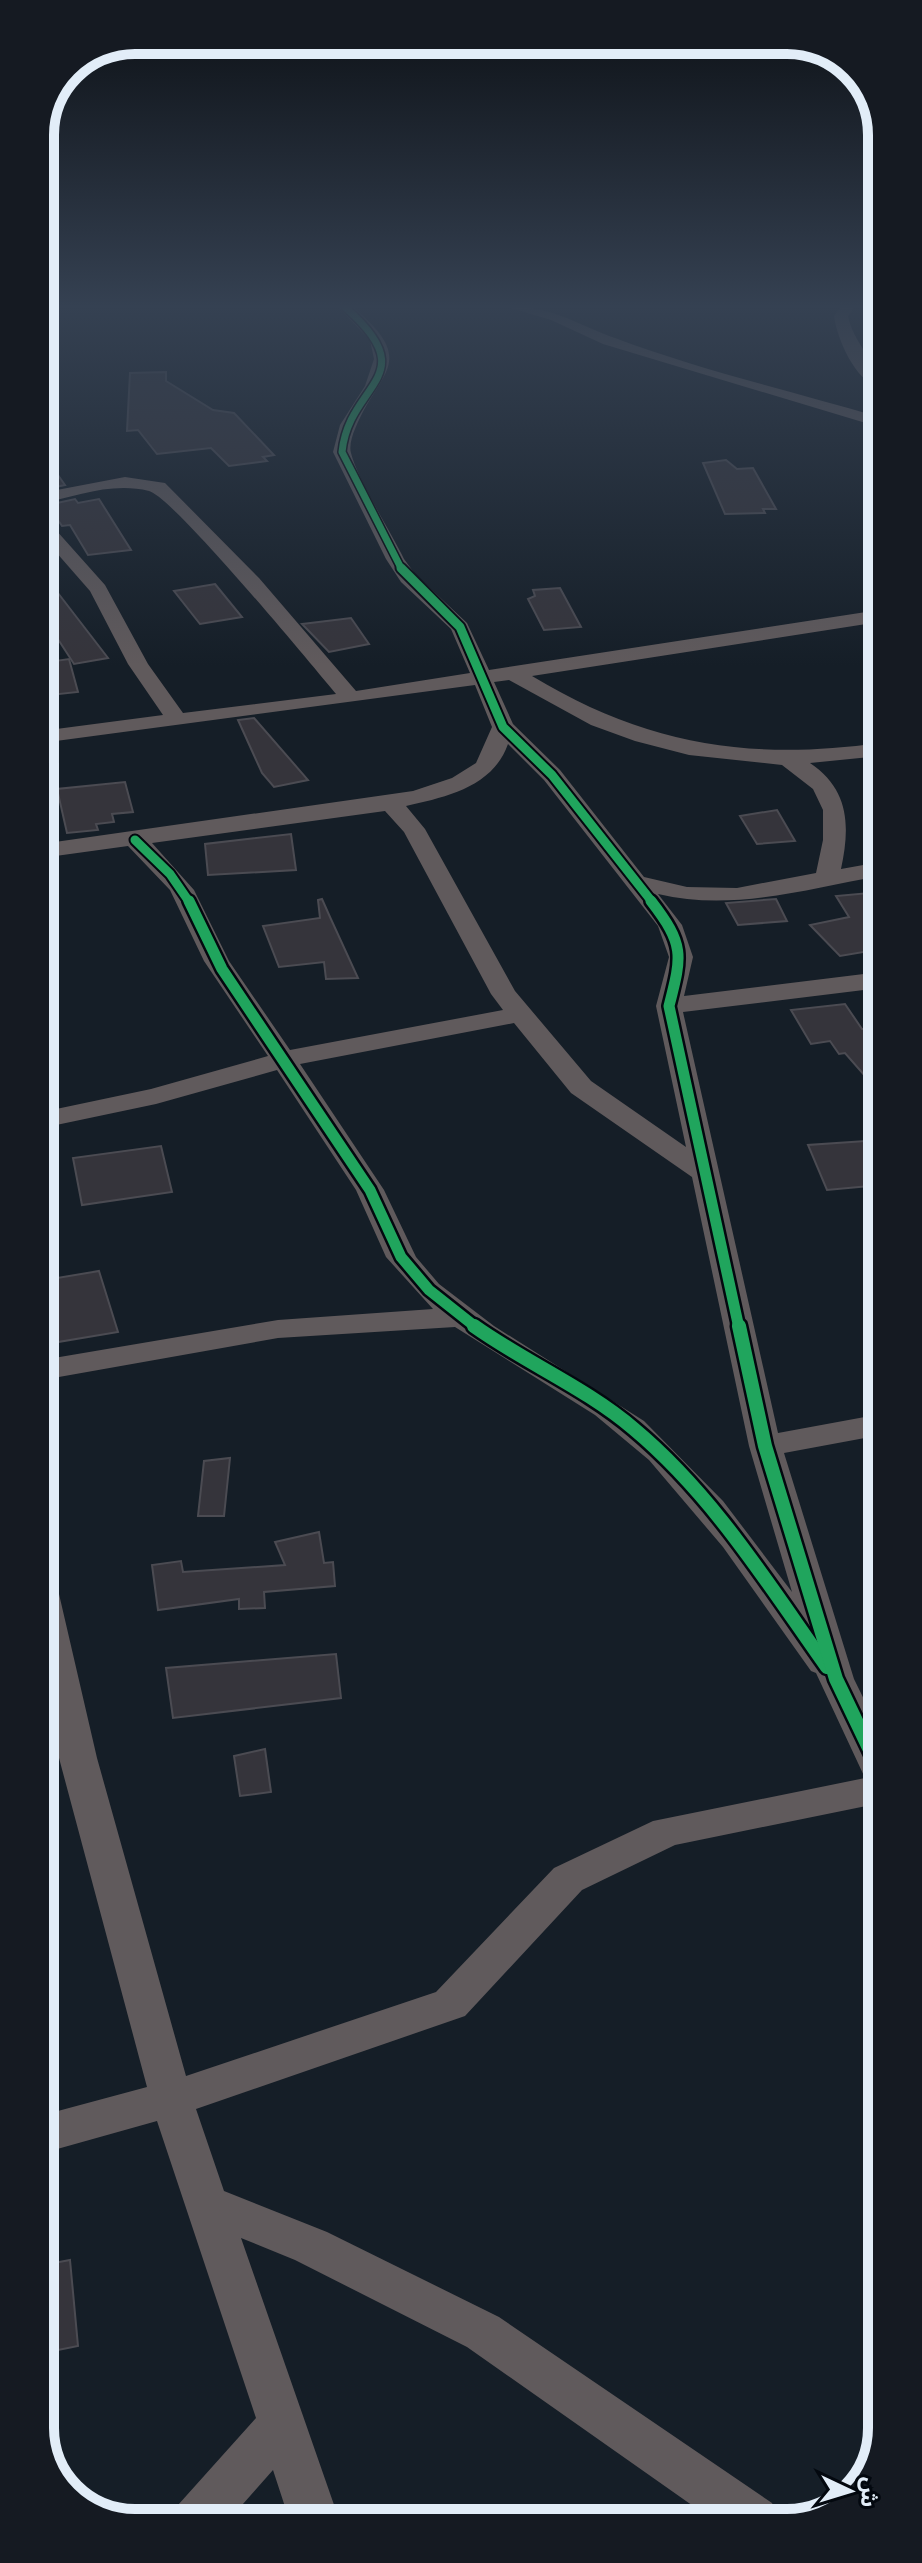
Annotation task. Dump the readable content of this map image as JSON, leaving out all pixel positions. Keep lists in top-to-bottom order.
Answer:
{
  "north": "right"
}
